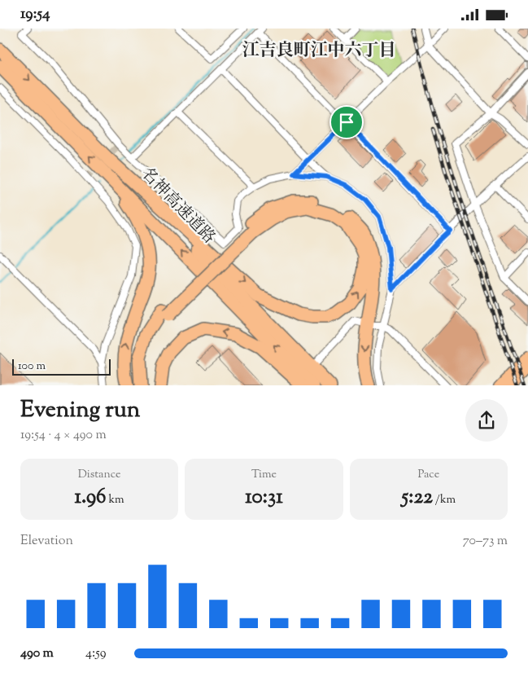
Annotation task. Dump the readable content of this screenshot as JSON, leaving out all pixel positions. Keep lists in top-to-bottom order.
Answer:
{
  "streets": {
    "highway": ["名神高速道路"]
  },
  "districts": ["江吉良町江中六丁目"],
  "scale_bar": "100 m",
  "page": {
    "status": "19:54",
    "scale": "100 m",
    "heading": ["Evening run", "19:54 · 4 × 490 m"],
    "stats": [
      ["Distance", "1.96 km"],
      ["Time", "10:31"],
      ["Pace", "5:22 /km"]
    ],
    "chart": ["Elevation", "70–73 m"],
    "list": [
      {
        "name": "490 m",
        "note": "4:59"
      }
    ]
  }
}
